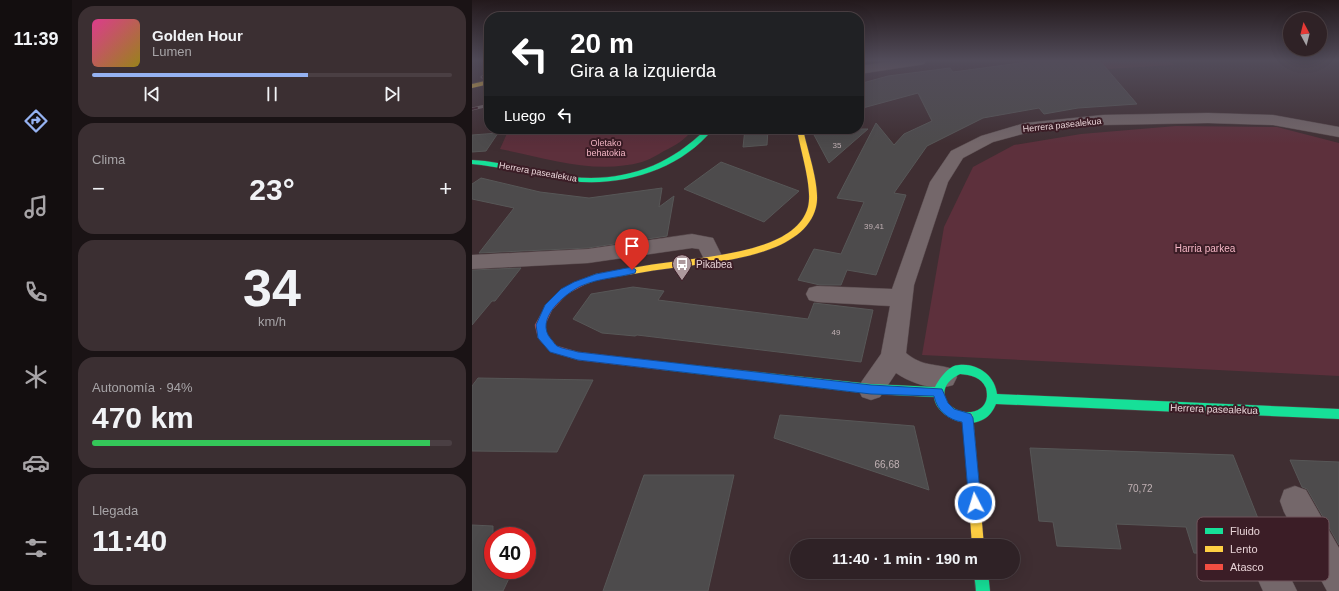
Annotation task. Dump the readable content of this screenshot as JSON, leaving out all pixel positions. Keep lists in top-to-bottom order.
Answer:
{
  "streets": {
    "street": ["Herrera pasealekua"]
  },
  "parks": ["Oletako behatokia", "Harria parkea"],
  "places": {
    "bus stop": ["Pikabea"]
  },
  "house_numbers": [
    "35",
    "39,41",
    "49",
    "66,68",
    "70,72"
  ],
  "legend": ["Fluido", "Lento", "Atasco"],
  "north": "top",
  "page": {
    "tabs": "11:39",
    "turn": ["20 m", "Gira a la izquierda"],
    "song": ["Golden Hour", "Lumen"],
    "then": "Luego",
    "tile": [
      "Clima",
      ["34", "km/h"],
      ["Autonomía · 94%", "470 km"],
      ["Llegada", "11:40"]
    ],
    "heat": ["−", "23°", "+"],
    "limit": "40",
    "trip": "11:40 · 1 min · 190 m"
  }
}
